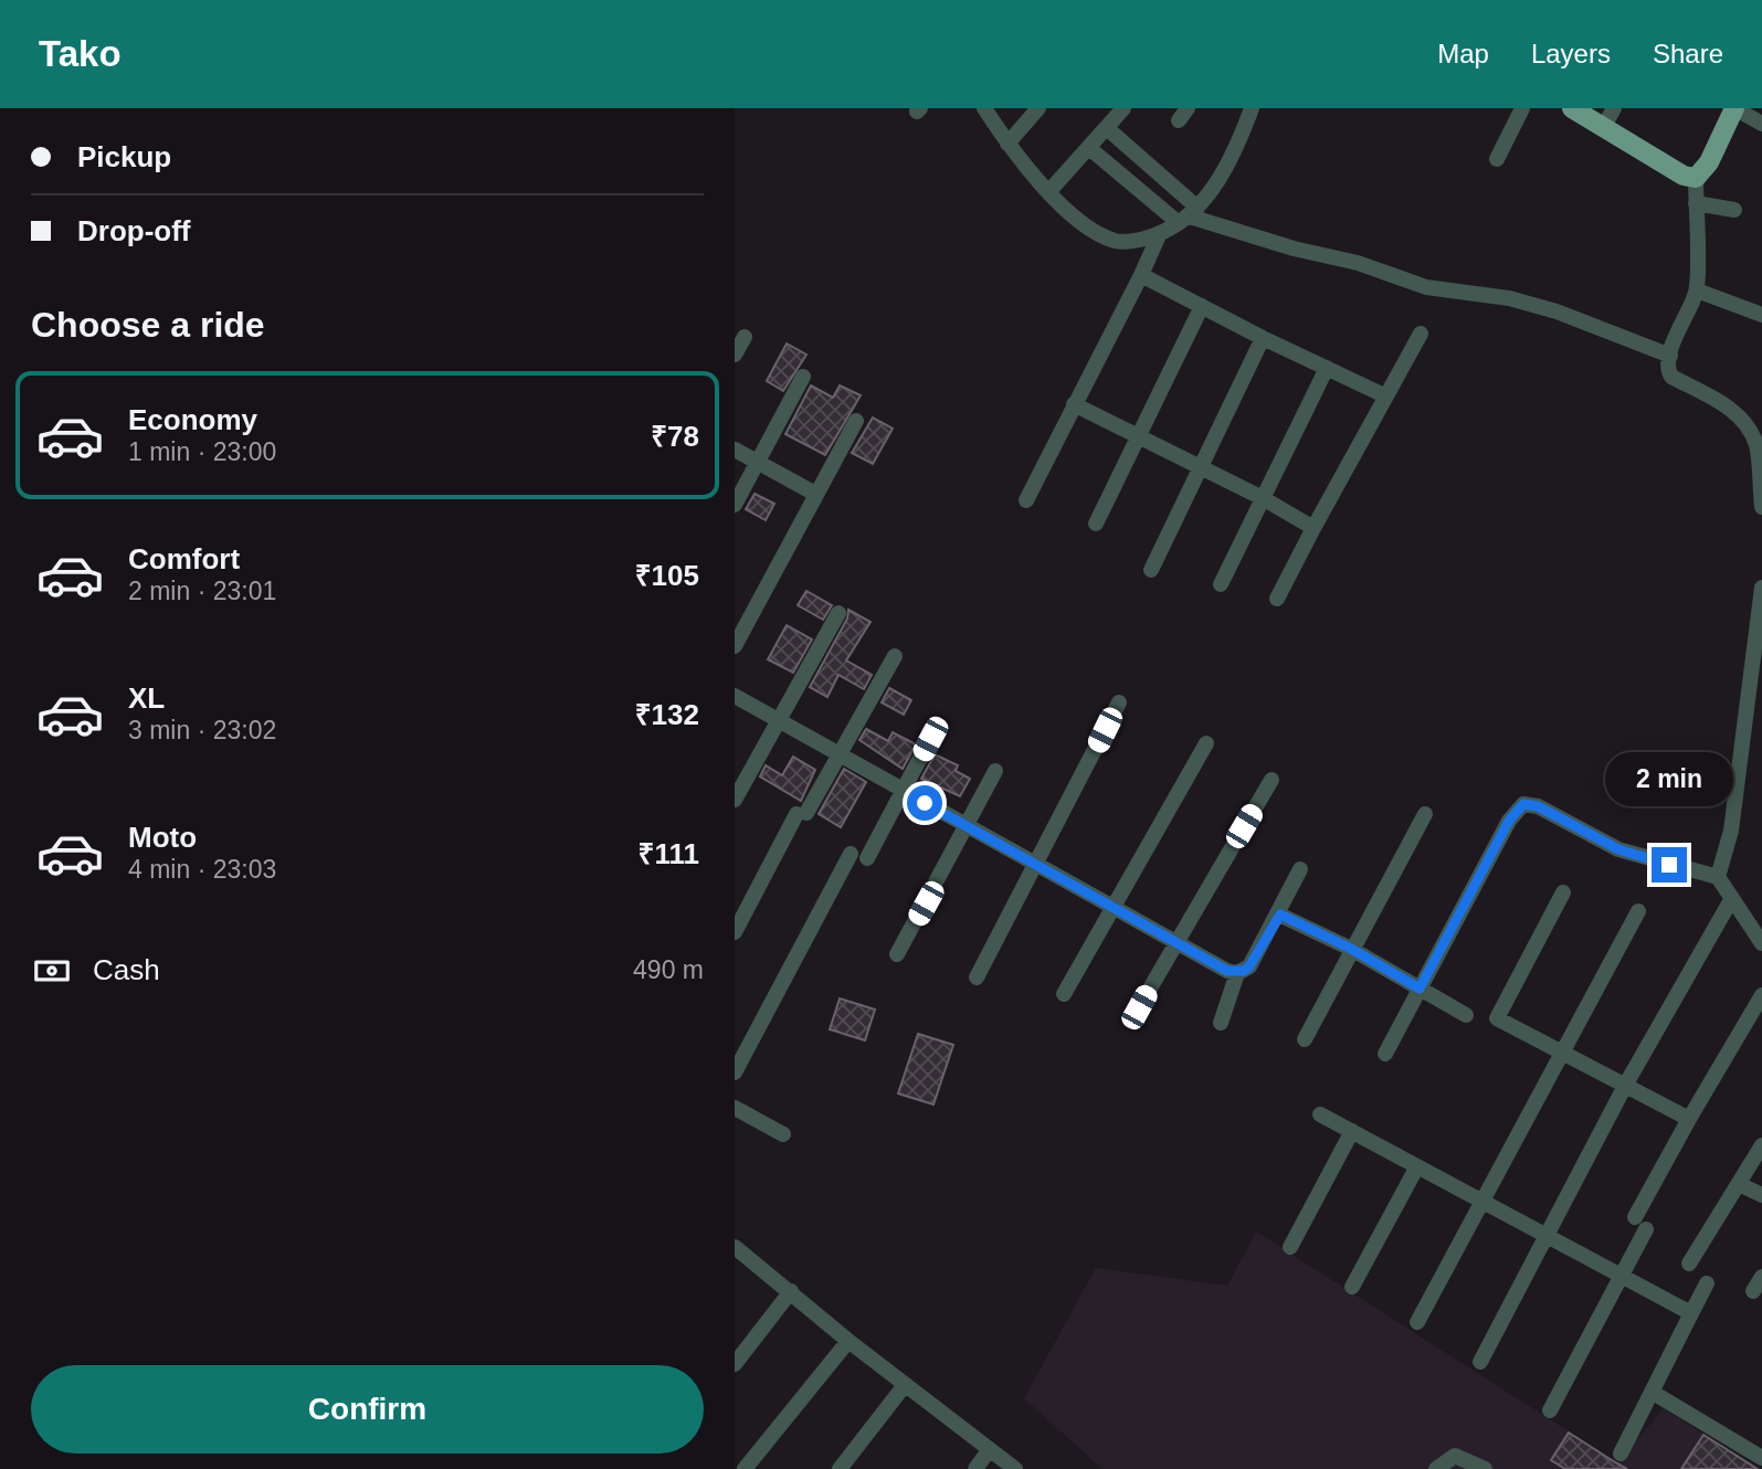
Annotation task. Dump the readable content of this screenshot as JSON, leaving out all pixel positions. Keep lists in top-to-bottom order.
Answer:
{
  "page": {
    "header": "Tako",
    "nav": ["Map", "Layers", "Share"],
    "banner": ["Pickup", "Drop-off"],
    "heading": "Choose a ride",
    "list": [
      {
        "name": "Economy",
        "note": "1 min · 23:00",
        "value": "₹78"
      },
      {
        "name": "Comfort",
        "note": "2 min · 23:01",
        "value": "₹105"
      },
      {
        "name": "XL",
        "note": "3 min · 23:02",
        "value": "₹132"
      },
      {
        "name": "Moto",
        "note": "4 min · 23:03",
        "value": "₹111"
      }
    ],
    "bubble": "2 min",
    "pay": ["Cash", "490 m"],
    "buttons": "Confirm"
  }
}
